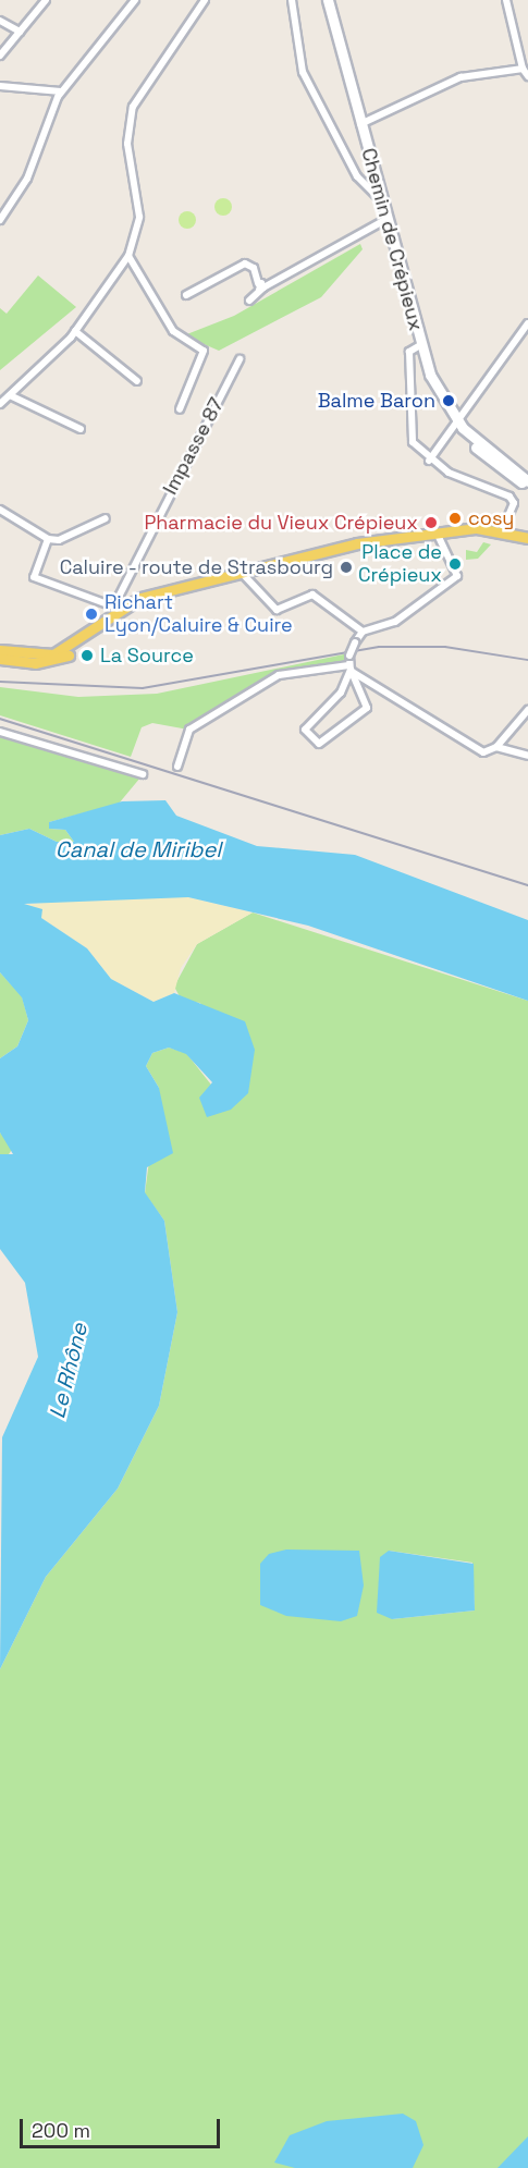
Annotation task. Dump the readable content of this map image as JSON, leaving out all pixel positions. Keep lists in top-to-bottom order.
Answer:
{
  "streets": {
    "street": ["Chemin de Crépieux", "Impasse 87"]
  },
  "water": ["Canal de Miribel", "Le Rhône"],
  "places": [
    "Balme Baron",
    "cosy",
    "Pharmacie du Vieux Crépieux",
    "Place de Crépieux",
    "Caluire - route de Strasbourg",
    "Richart Lyon/Caluire & Cuire",
    "La Source"
  ],
  "scale_bar": "200 m"
}
